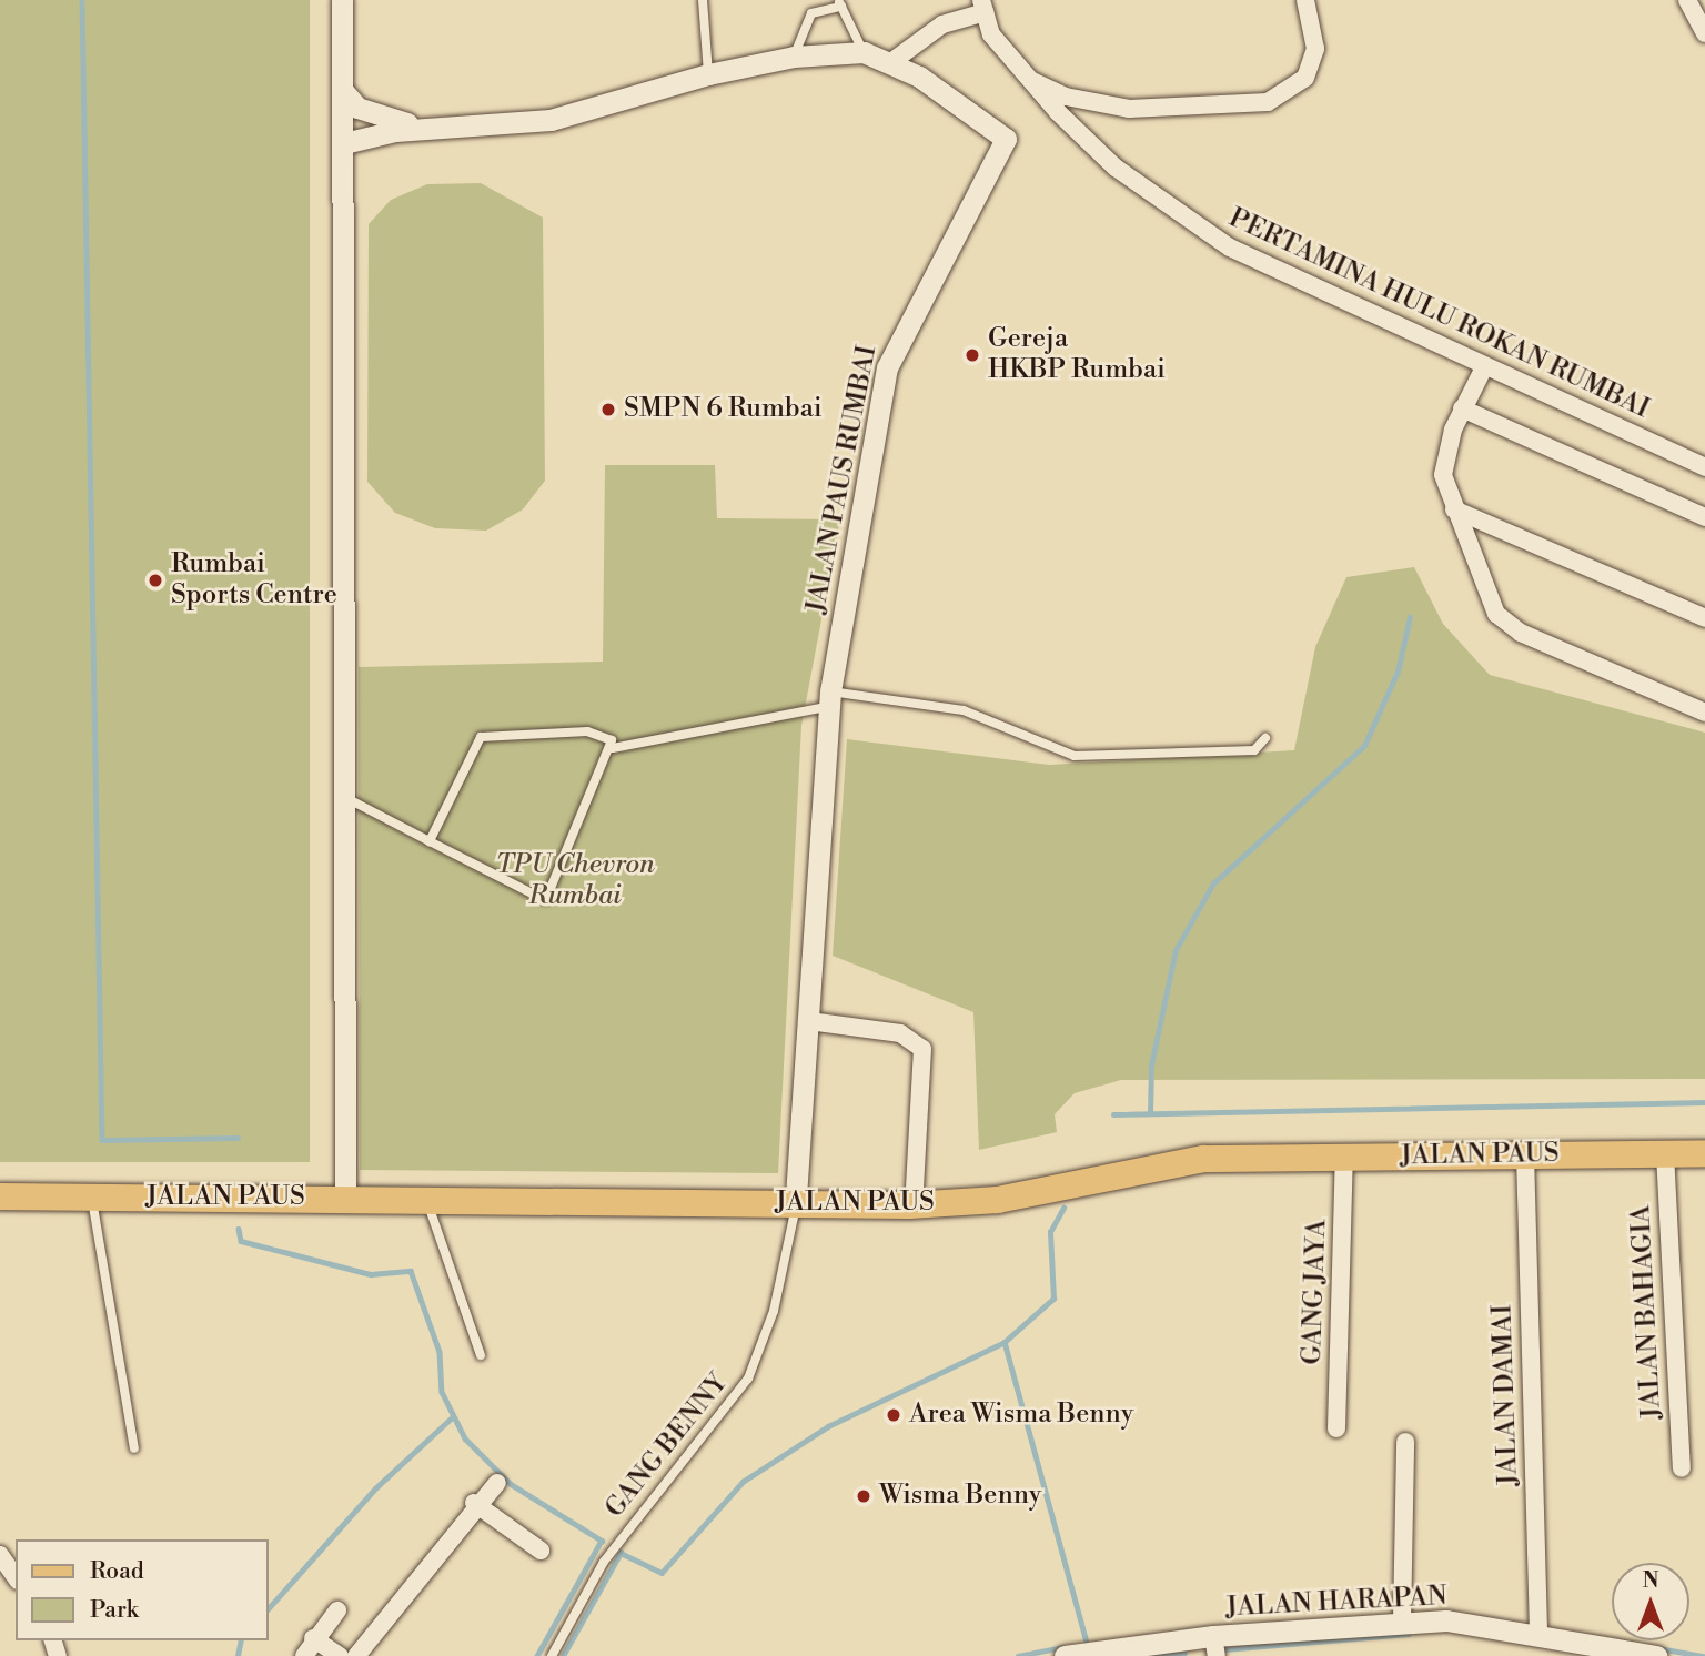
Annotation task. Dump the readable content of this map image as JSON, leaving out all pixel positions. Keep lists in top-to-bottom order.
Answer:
{
  "streets": {
    "main road": ["JALAN PAUS"],
    "street": [
      "PERTAMINA HULU ROKAN RUMBAI",
      "JALAN PAUS RUMBAI",
      "GANG JAYA",
      "JALAN BAHAGIA",
      "JALAN DAMAI",
      "JALAN HARAPAN"
    ],
    "lane": ["GANG BENNY"]
  },
  "crossings": [
    ["JALAN PAUS RUMBAI", "JALAN PAUS"],
    ["JALAN PAUS RUMBAI", "GANG BENNY"],
    ["JALAN PAUS", "GANG JAYA"],
    ["JALAN PAUS", "JALAN BAHAGIA"],
    ["JALAN PAUS", "JALAN DAMAI"],
    ["JALAN PAUS", "GANG BENNY"],
    ["JALAN DAMAI", "JALAN HARAPAN"]
  ],
  "parks": ["TPU Chevron Rumbai"],
  "places": [
    "Gereja HKBP Rumbai",
    "SMPN 6 Rumbai",
    "Rumbai Sports Centre",
    "Area Wisma Benny",
    "Wisma Benny"
  ],
  "legend": ["Road", "Park"],
  "north": "top"
}
